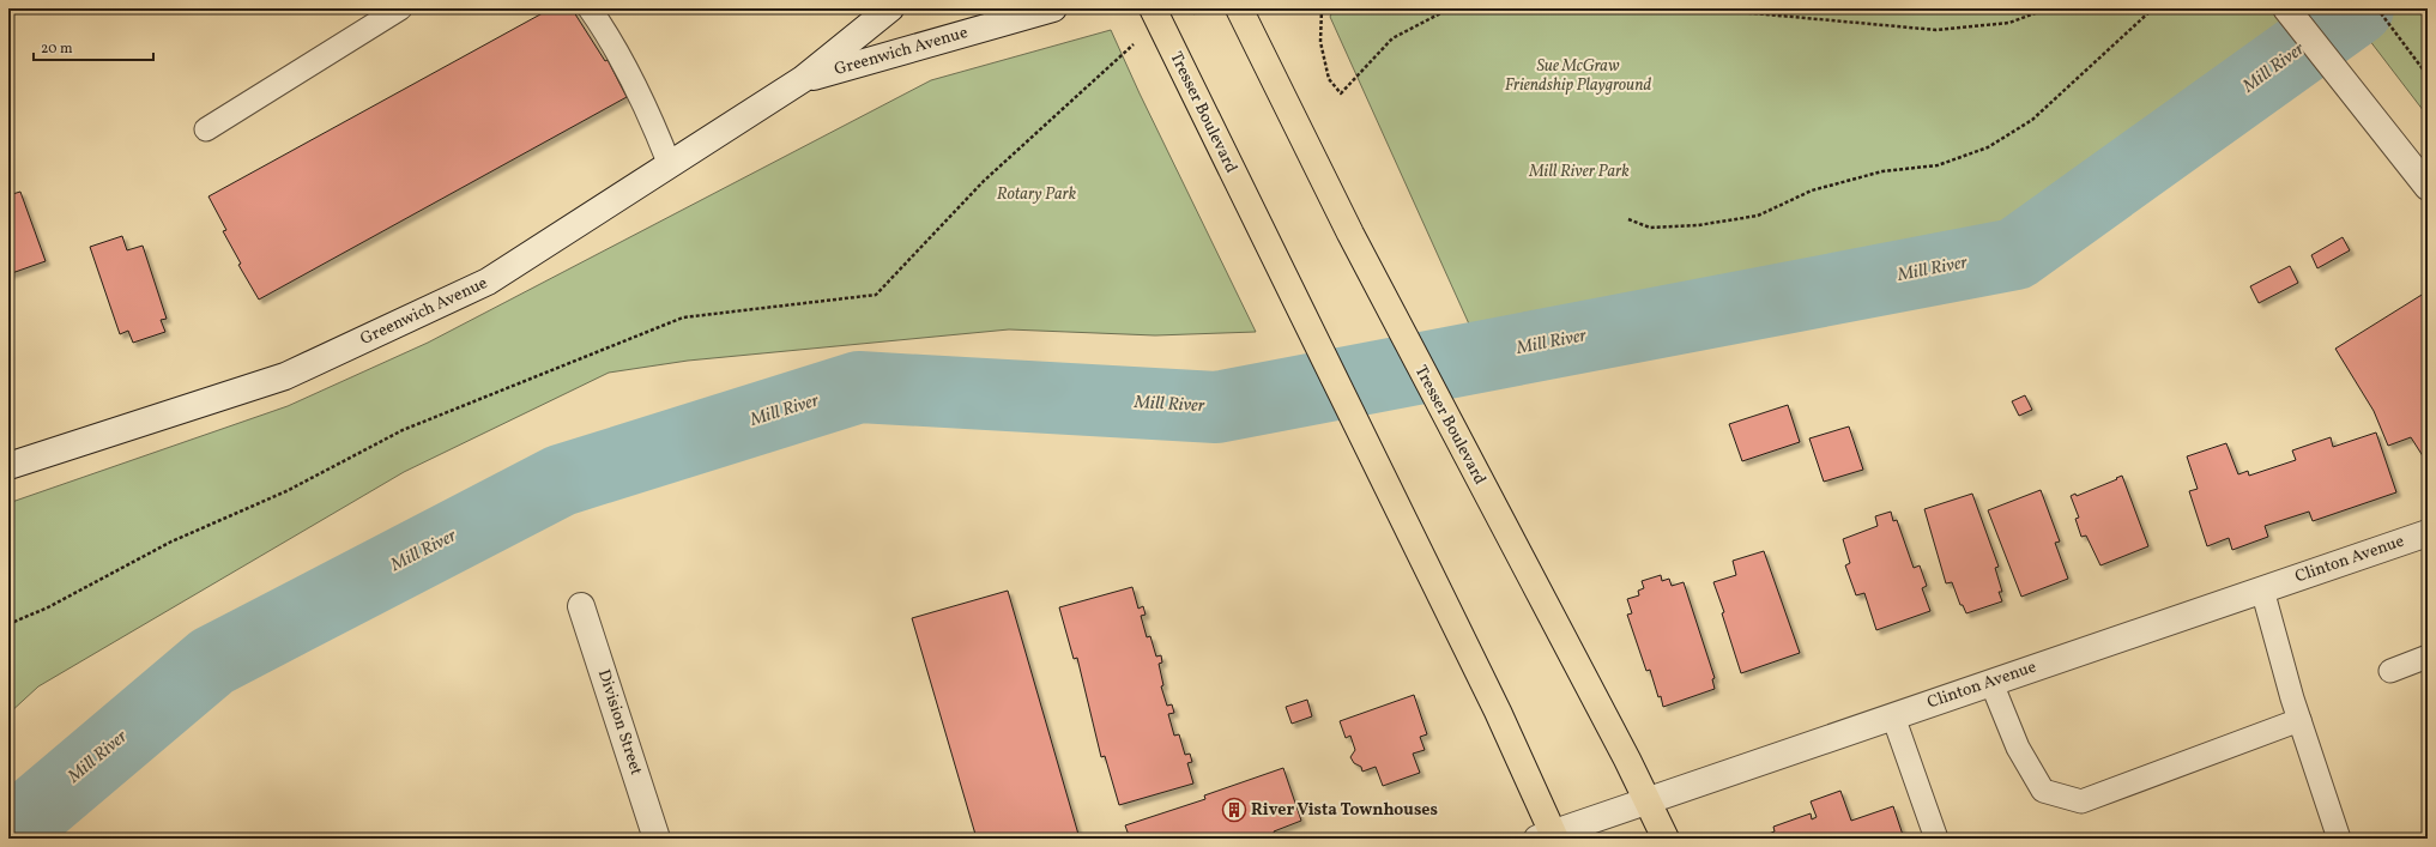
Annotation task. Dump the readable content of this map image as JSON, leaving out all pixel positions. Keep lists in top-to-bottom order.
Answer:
{
  "streets": {
    "main road": ["Tresser Boulevard"],
    "street": ["Greenwich Avenue", "Clinton Avenue", "Division Street"]
  },
  "crossings": [
    ["Tresser Boulevard", "Clinton Avenue"]
  ],
  "water": ["Mill River"],
  "parks": ["Sue McGraw Friendship Playground", "Mill River Park", "Rotary Park"],
  "places": {
    "building": ["River Vista Townhouses"]
  },
  "scale_bar": "20 m"
}
